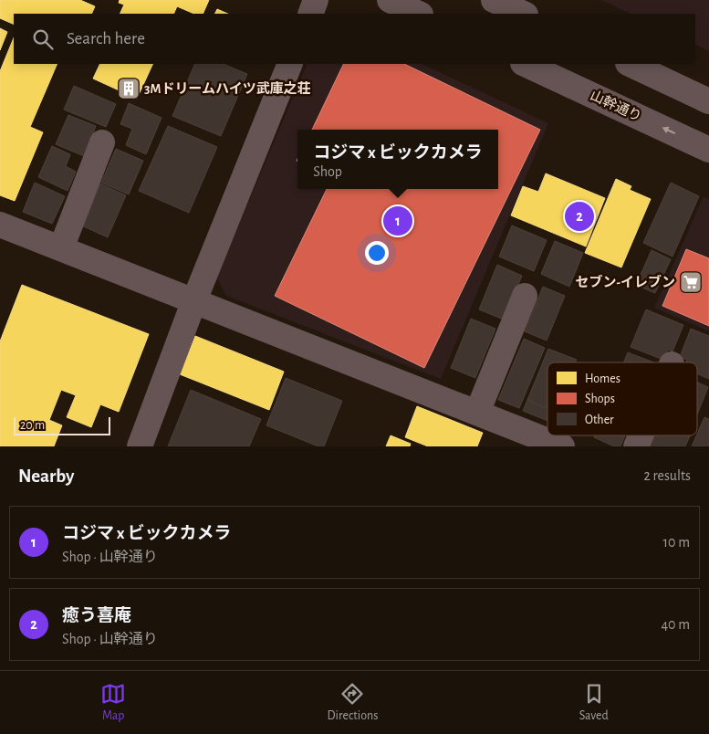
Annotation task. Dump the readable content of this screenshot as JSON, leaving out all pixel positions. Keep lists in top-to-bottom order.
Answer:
{
  "streets": {
    "street": ["山幹通り"]
  },
  "places": {
    "building": ["3Mドリームハイツ武庫之荘"],
    "supermarket": ["セブン-イレブン"]
  },
  "legend": ["Homes", "Shops", "Other"],
  "scale_bar": "20 m",
  "page": {
    "search": "Search here",
    "popup": ["コジマ x ビックカメラ", "Shop"],
    "pins": ["2", "1"],
    "scale": "20 m",
    "heading": ["Nearby", "2 results"],
    "list": [
      {
        "mark": "1",
        "name": "コジマ x ビックカメラ",
        "note": "Shop · 山幹通り",
        "value": "10 m"
      },
      {
        "mark": "2",
        "name": "癒う喜庵",
        "note": "Shop · 山幹通り",
        "value": "40 m"
      }
    ],
    "nav": ["Map", "Directions", "Saved"]
  }
}
